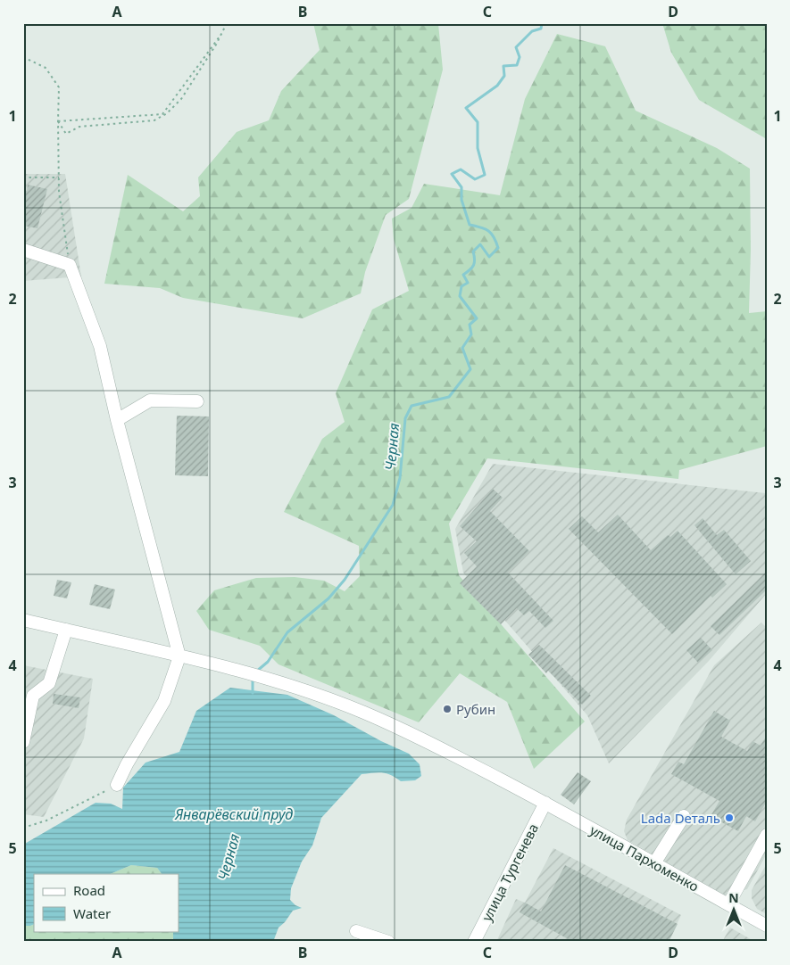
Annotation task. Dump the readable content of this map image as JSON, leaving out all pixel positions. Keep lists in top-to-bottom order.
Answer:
{
  "streets": {
    "street": ["улица Пархоменко", "улица Тургенева"]
  },
  "crossings": [
    ["улица Пархоменко", "улица Тургенева"]
  ],
  "water": ["Черная", "Январёвский пруд"],
  "places": ["Рубин", "Lada Dеталь"],
  "legend": ["Road", "Water"],
  "north": "top",
  "grid": {
    "columns": [
      "A",
      "B",
      "C",
      "D"
    ],
    "rows": [
      "1",
      "2",
      "3",
      "4",
      "5"
    ]
  }
}
